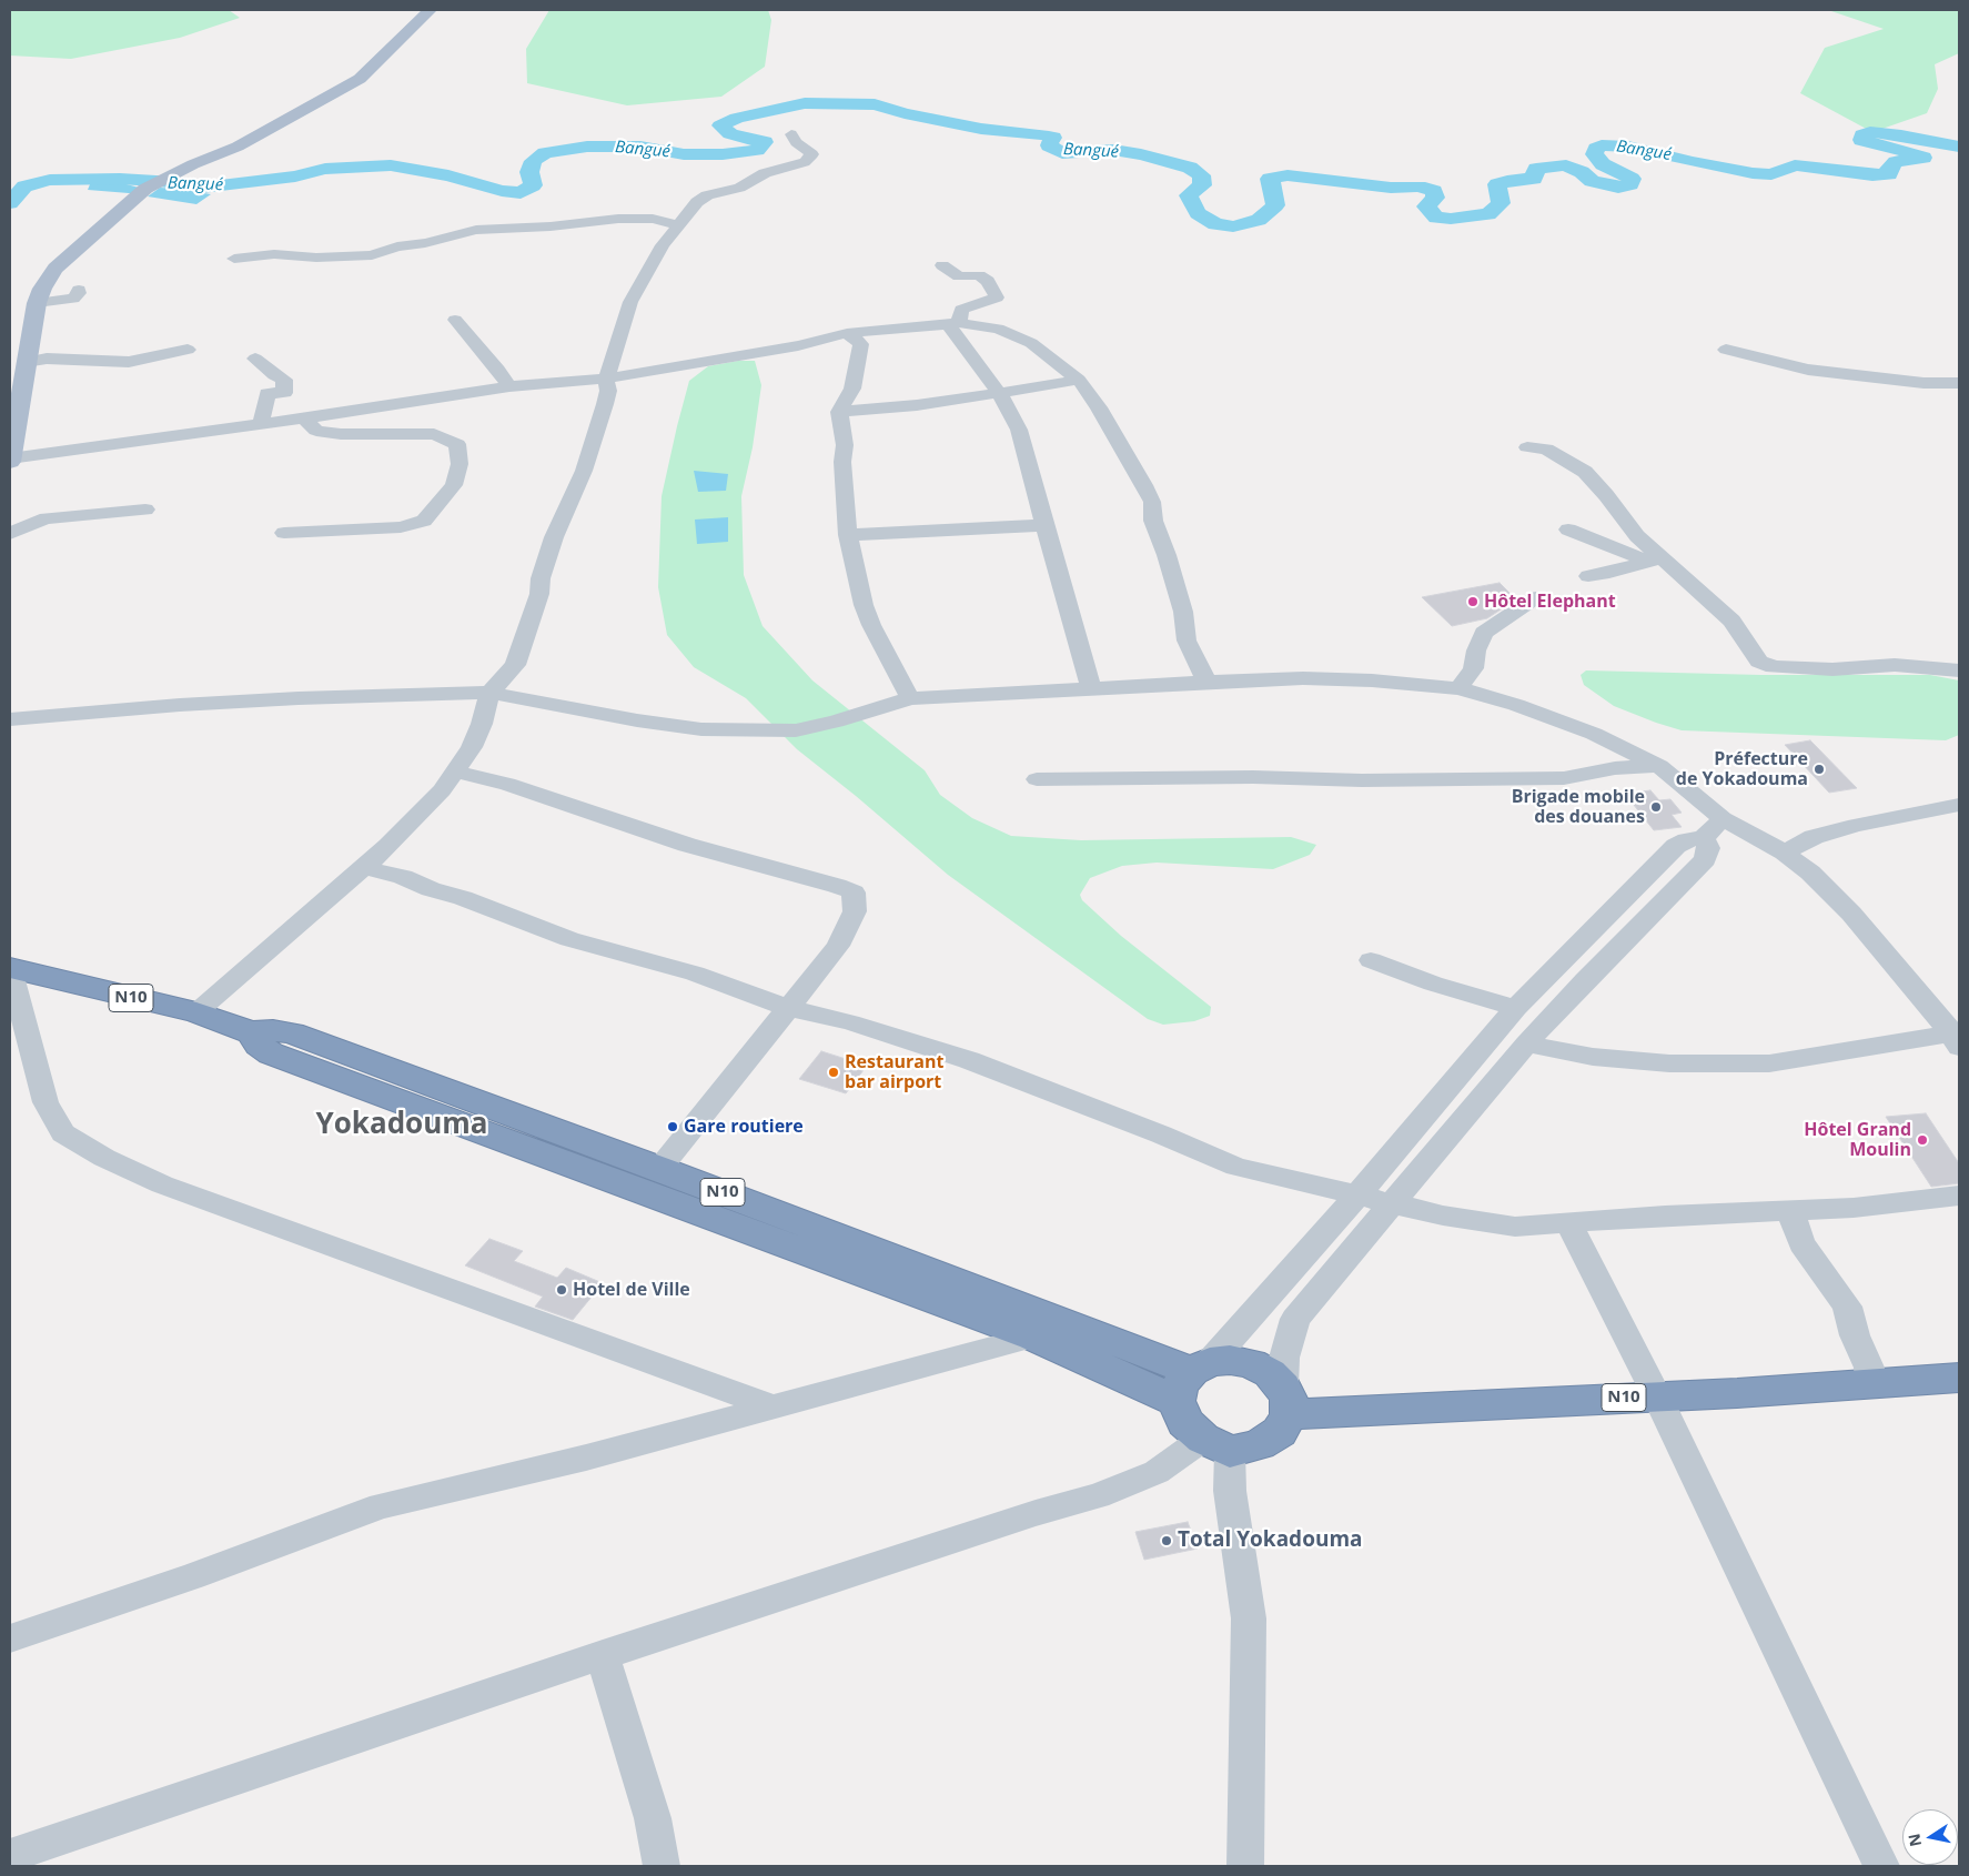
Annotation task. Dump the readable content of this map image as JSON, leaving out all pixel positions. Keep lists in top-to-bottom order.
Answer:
{
  "streets": {
    "highway": ["N10"]
  },
  "districts": ["Yokadouma"],
  "water": ["Bangué"],
  "places": [
    "Hôtel Elephant",
    "Préfecture de Yokadouma",
    "Brigade mobile des douanes",
    "Restaurant bar airport",
    "Gare routiere",
    "Hôtel Grand Moulin",
    "Hotel de Ville",
    "Total Yokadouma"
  ],
  "north": "left"
}
